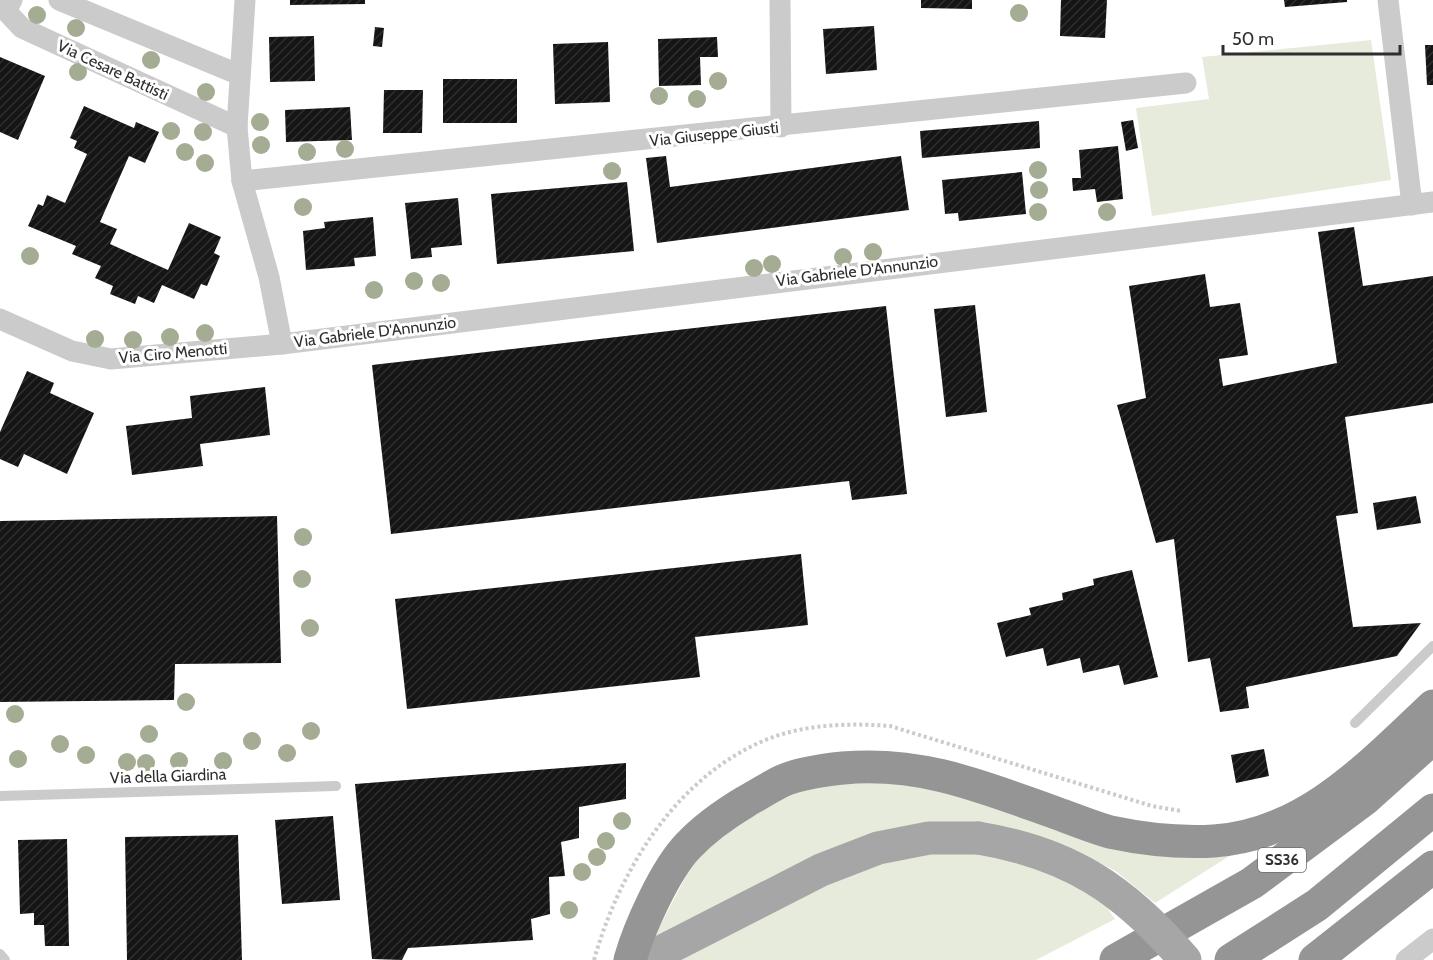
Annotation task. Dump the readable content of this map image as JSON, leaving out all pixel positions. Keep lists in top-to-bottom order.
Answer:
{
  "streets": {
    "highway": ["SS36"],
    "street": [
      "Via Cesare Battisti",
      "Via Giuseppe Giusti",
      "Via Gabriele D'Annunzio",
      "Via Ciro Menotti"
    ],
    "lane": ["Via della Giardina"]
  },
  "crossings": [
    ["Via Gabriele D'Annunzio", "Via Ciro Menotti"]
  ],
  "scale_bar": "50 m"
}
